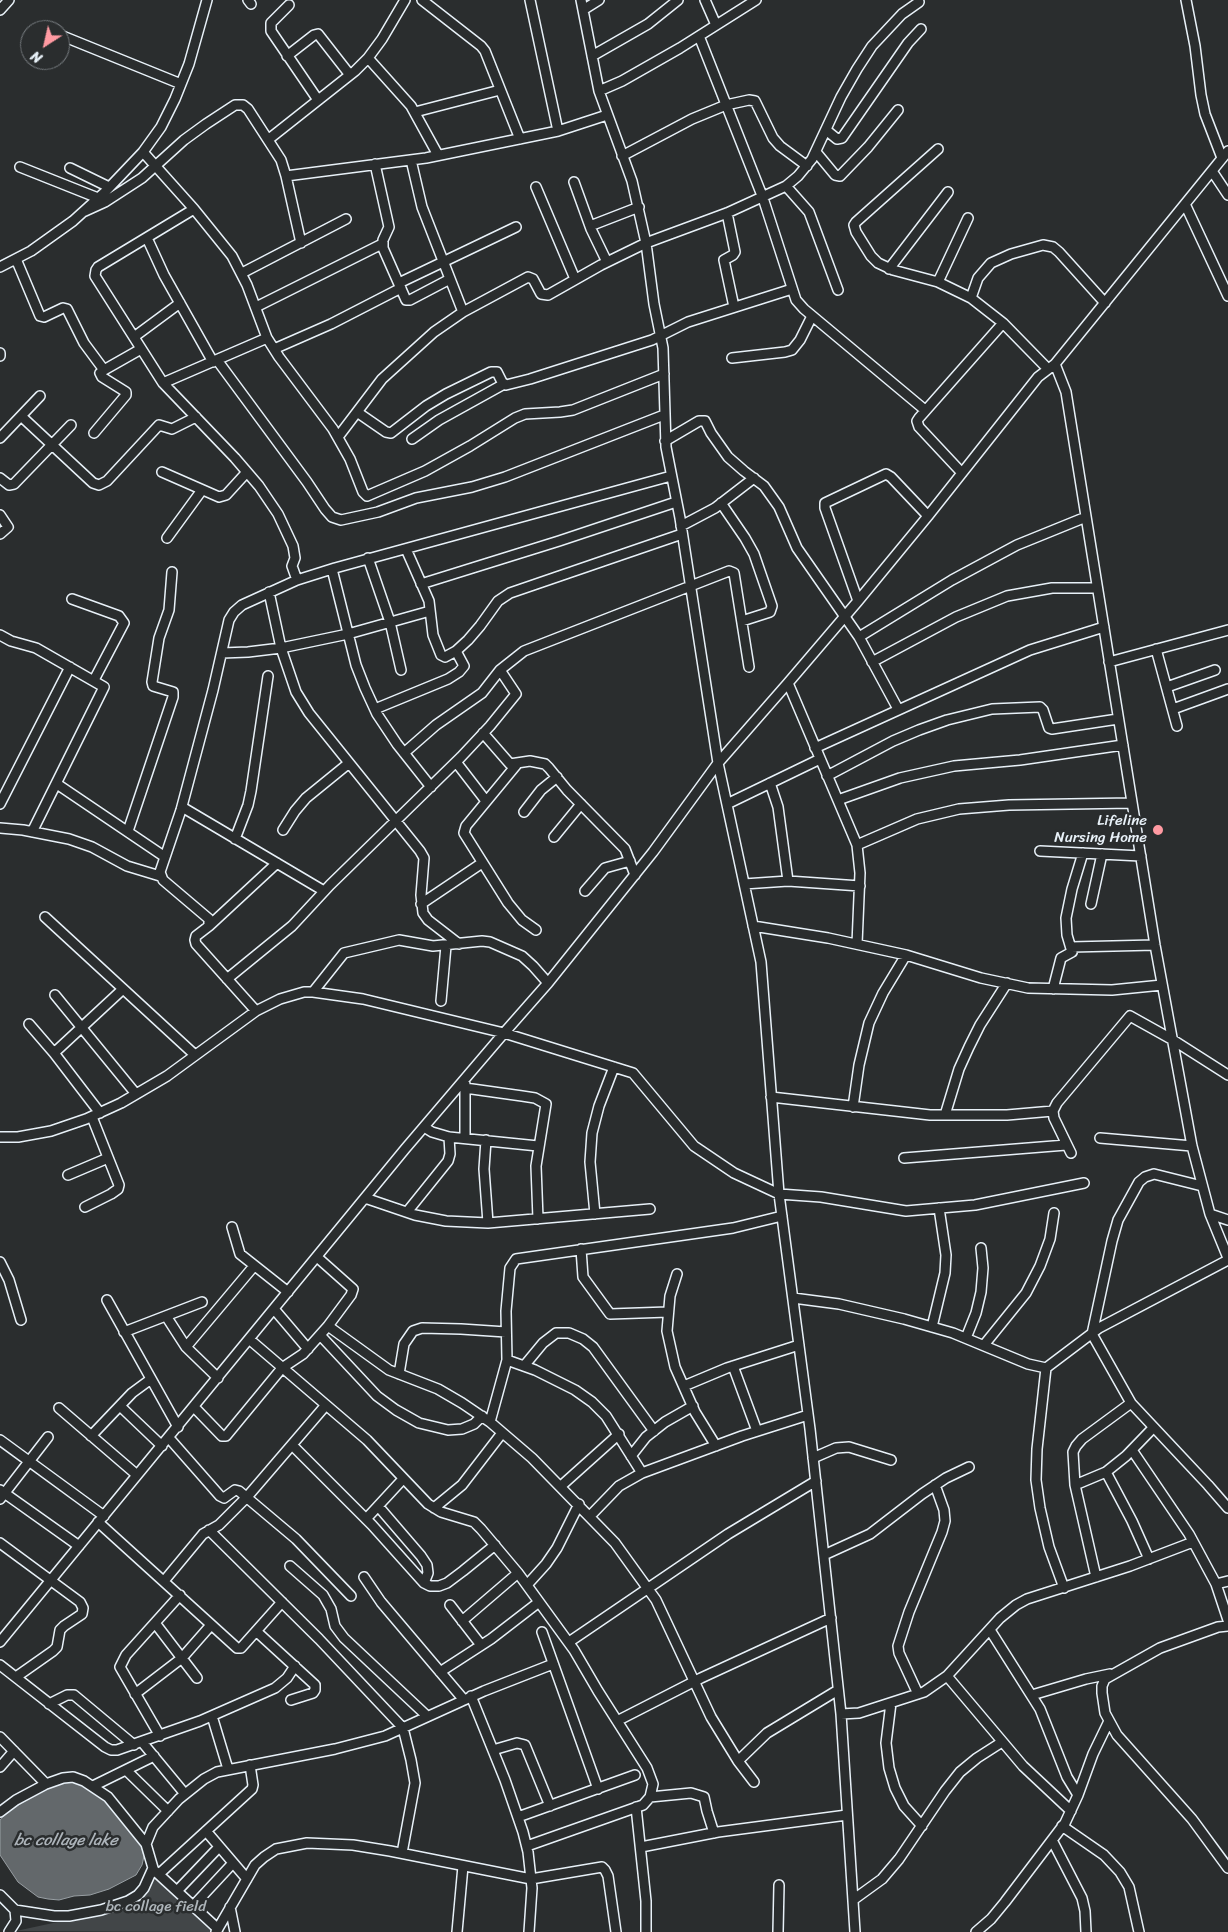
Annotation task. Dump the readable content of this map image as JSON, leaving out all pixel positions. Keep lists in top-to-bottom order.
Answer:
{
  "water": ["bc collage lake"],
  "parks": ["bc collage field"],
  "places": ["Lifeline Nursing Home"],
  "north": "bottom left"
}
